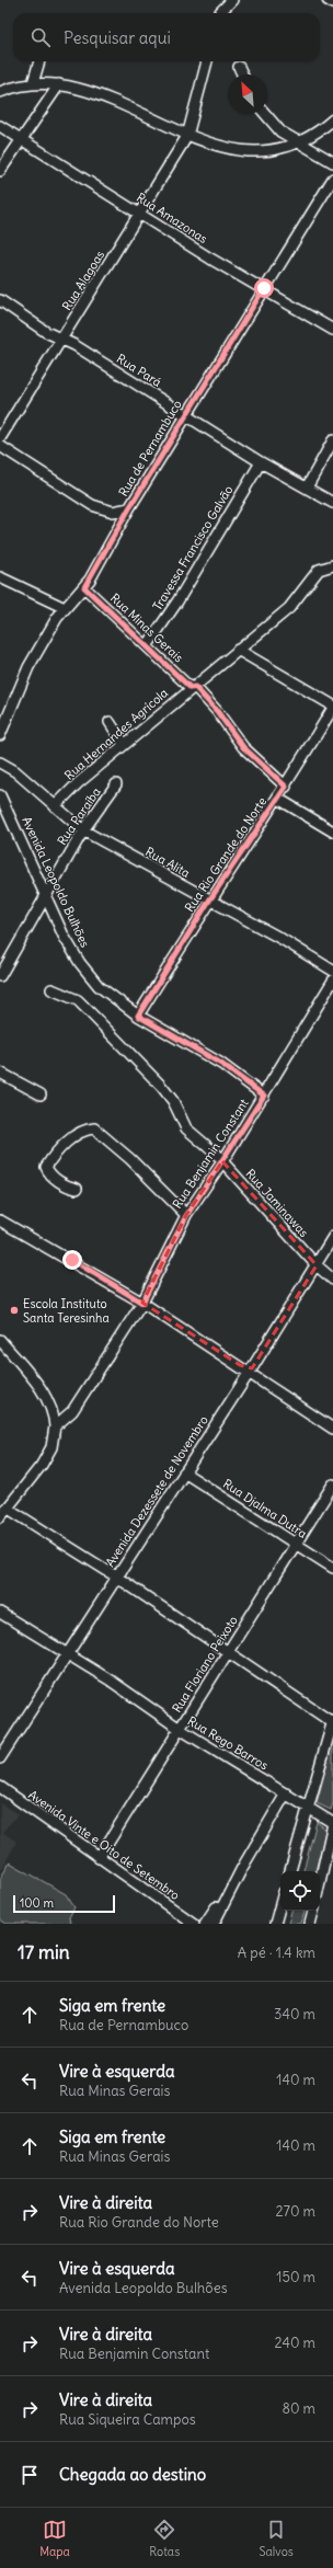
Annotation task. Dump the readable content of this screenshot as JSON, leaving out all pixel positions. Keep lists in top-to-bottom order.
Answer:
{
  "streets": {
    "street": [
      "Rua Amazonas",
      "Rua Alagoas",
      "Rua Pará",
      "Rua de Pernambuco",
      "Travessa Francisco Galvão",
      "Rua Minas Gerais",
      "Rua Hernandes Agrícola",
      "Rua Paraíba",
      "Rua Rio Grande do Norte",
      "Rua Alita",
      "Avenida Leopoldo Bulhões",
      "Rua Benjamin Constant",
      "Rua Jaminawas",
      "Avenida Dezessete de Novembro",
      "Rua Djalma Dutra",
      "Rua Floriano Peixoto",
      "Rua Rego Barros",
      "Avenida Vinte e Oito de Setembro"
    ]
  },
  "crossings": [
    ["Rua Amazonas", "Rua Alagoas"],
    ["Rua Amazonas", "Rua de Pernambuco"],
    ["Rua Alagoas", "Rua Pará"],
    ["Rua Pará", "Rua de Pernambuco"],
    ["Rua Pará", "Travessa Francisco Galvão"],
    ["Rua de Pernambuco", "Rua Minas Gerais"],
    ["Travessa Francisco Galvão", "Rua Minas Gerais"],
    ["Rua Minas Gerais", "Rua Hernandes Agrícola"],
    ["Rua Minas Gerais", "Rua Rio Grande do Norte"],
    ["Rua Hernandes Agrícola", "Rua Alita"],
    ["Rua Paraíba", "Rua Alita"],
    ["Rua Paraíba", "Avenida Leopoldo Bulhões"],
    ["Rua Rio Grande do Norte", "Rua Alita"],
    ["Rua Rio Grande do Norte", "Avenida Leopoldo Bulhões"],
    ["Avenida Leopoldo Bulhões", "Rua Benjamin Constant"],
    ["Rua Benjamin Constant", "Rua Jaminawas"],
    ["Rua Jaminawas", "Avenida Dezessete de Novembro"],
    ["Avenida Dezessete de Novembro", "Rua Djalma Dutra"],
    ["Avenida Dezessete de Novembro", "Rua Rego Barros"],
    ["Rua Djalma Dutra", "Rua Floriano Peixoto"],
    ["Rua Floriano Peixoto", "Rua Rego Barros"],
    ["Rua Floriano Peixoto", "Avenida Vinte e Oito de Setembro"]
  ],
  "places": ["Escola Instituto Santa Teresinha"],
  "scale_bar": "100 m",
  "north": "top left",
  "page": {
    "search": "Pesquisar aqui",
    "scale": "100 m",
    "heading": ["17 min", "A pé · 1.4 km"],
    "list": [
      ["Siga em frente", "Rua de Pernambuco", "340 m"],
      ["Vire à esquerda", "Rua Minas Gerais", "140 m"],
      ["Siga em frente", "Rua Minas Gerais", "140 m"],
      ["Vire à direita", "Rua Rio Grande do Norte", "270 m"],
      ["Vire à esquerda", "Avenida Leopoldo Bulhões", "150 m"],
      ["Vire à direita", "Rua Benjamin Constant", "240 m"],
      ["Vire à direita", "Rua Siqueira Campos", "80 m"],
      "Chegada ao destino"
    ],
    "nav": ["Mapa", "Rotas", "Salvos"]
  }
}
